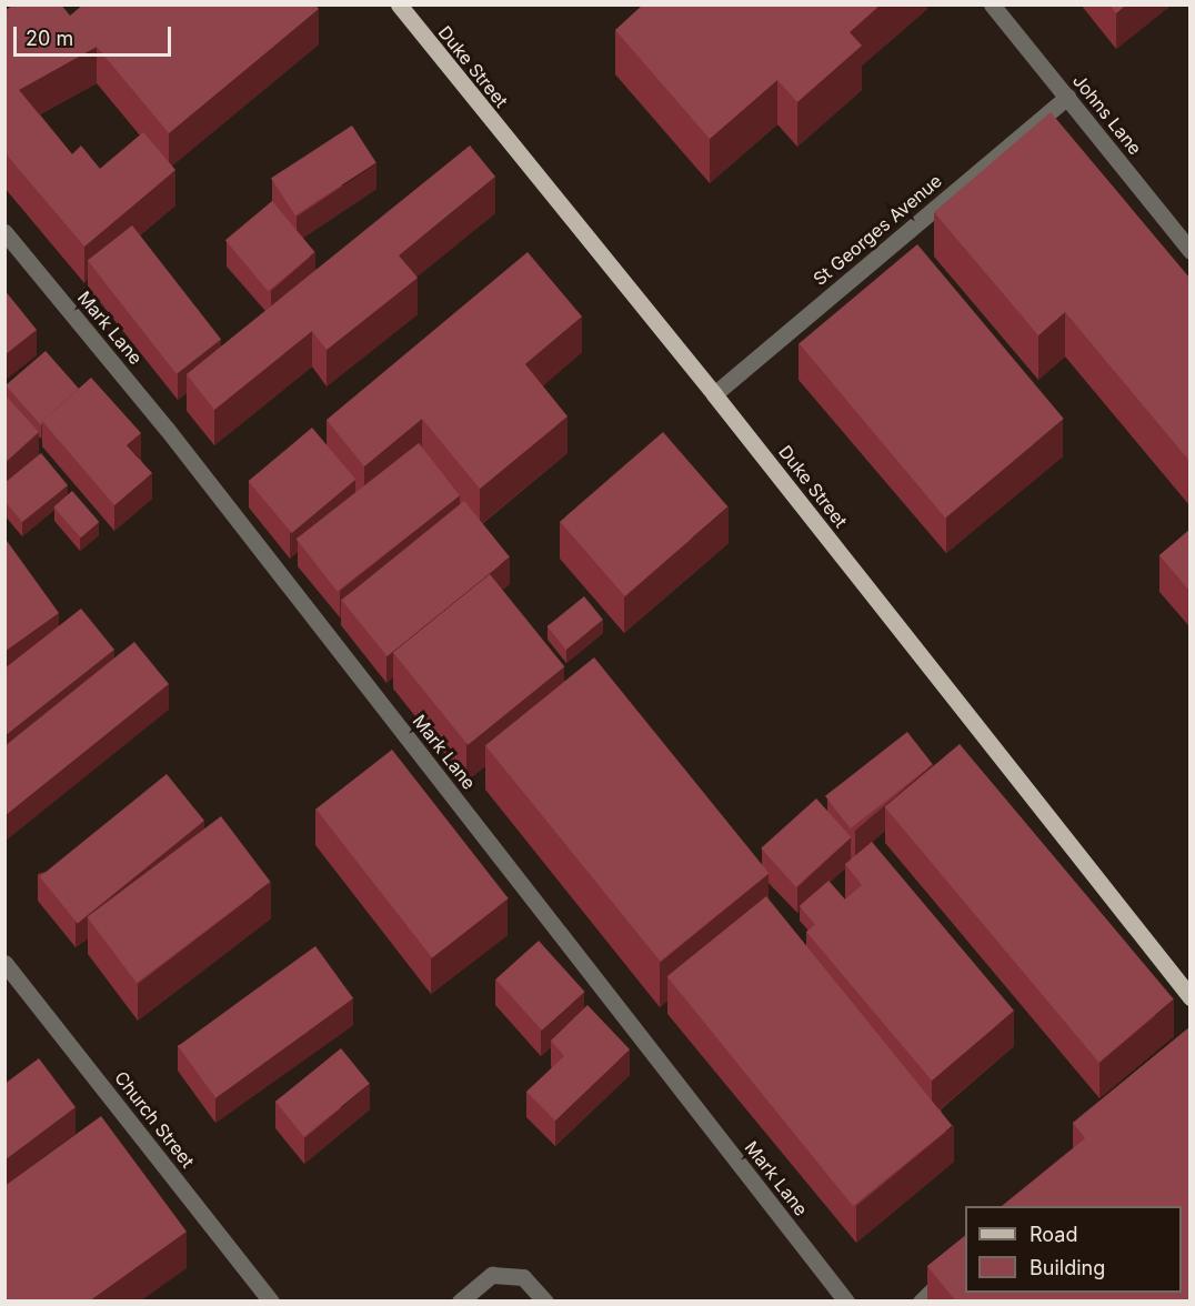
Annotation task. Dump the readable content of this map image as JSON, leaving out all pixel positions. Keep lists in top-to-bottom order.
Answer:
{
  "streets": {
    "main road": ["Duke Street"],
    "street": [
      "Johns Lane",
      "St Georges Avenue",
      "Mark Lane",
      "Church Street"
    ]
  },
  "crossings": [
    ["Duke Street", "St Georges Avenue"],
    ["Johns Lane", "St Georges Avenue"]
  ],
  "legend": ["Road", "Building"],
  "scale_bar": "20 m"
}
